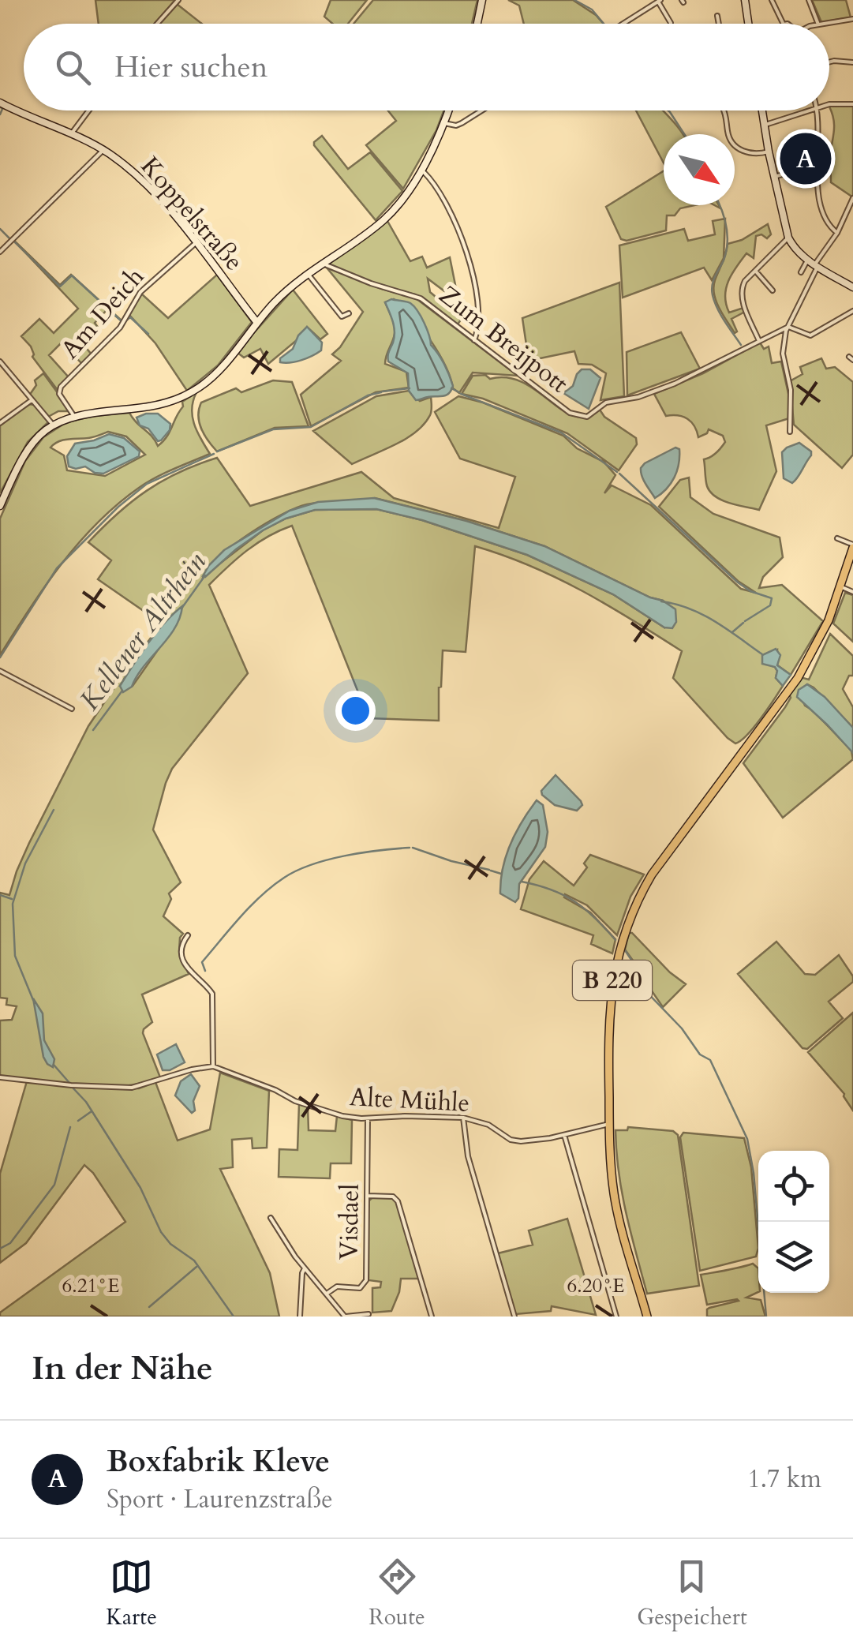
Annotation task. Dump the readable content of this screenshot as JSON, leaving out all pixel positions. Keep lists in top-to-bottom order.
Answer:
{
  "streets": {
    "main road": ["B 220"],
    "street": [
      "Koppelstraße",
      "Am Deich",
      "Zum Breijpott",
      "Alte Mühle",
      "Visdael"
    ]
  },
  "crossings": [
    ["Koppelstraße", "Am Deich"],
    ["B 220", "Alte Mühle"],
    ["Alte Mühle", "Visdael"]
  ],
  "water": ["Kellener Altrhein"],
  "north": "bottom right",
  "page": {
    "search": "Hier suchen",
    "pins": "A",
    "heading": "In der Nähe",
    "list": [
      {
        "mark": "A",
        "name": "Boxfabrik Kleve",
        "note": "Sport · Laurenzstraße",
        "value": "1.7 km"
      }
    ],
    "nav": ["Karte", "Route", "Gespeichert"]
  },
  "coordinates": ["6.21°E", "6.20°E"]
}
